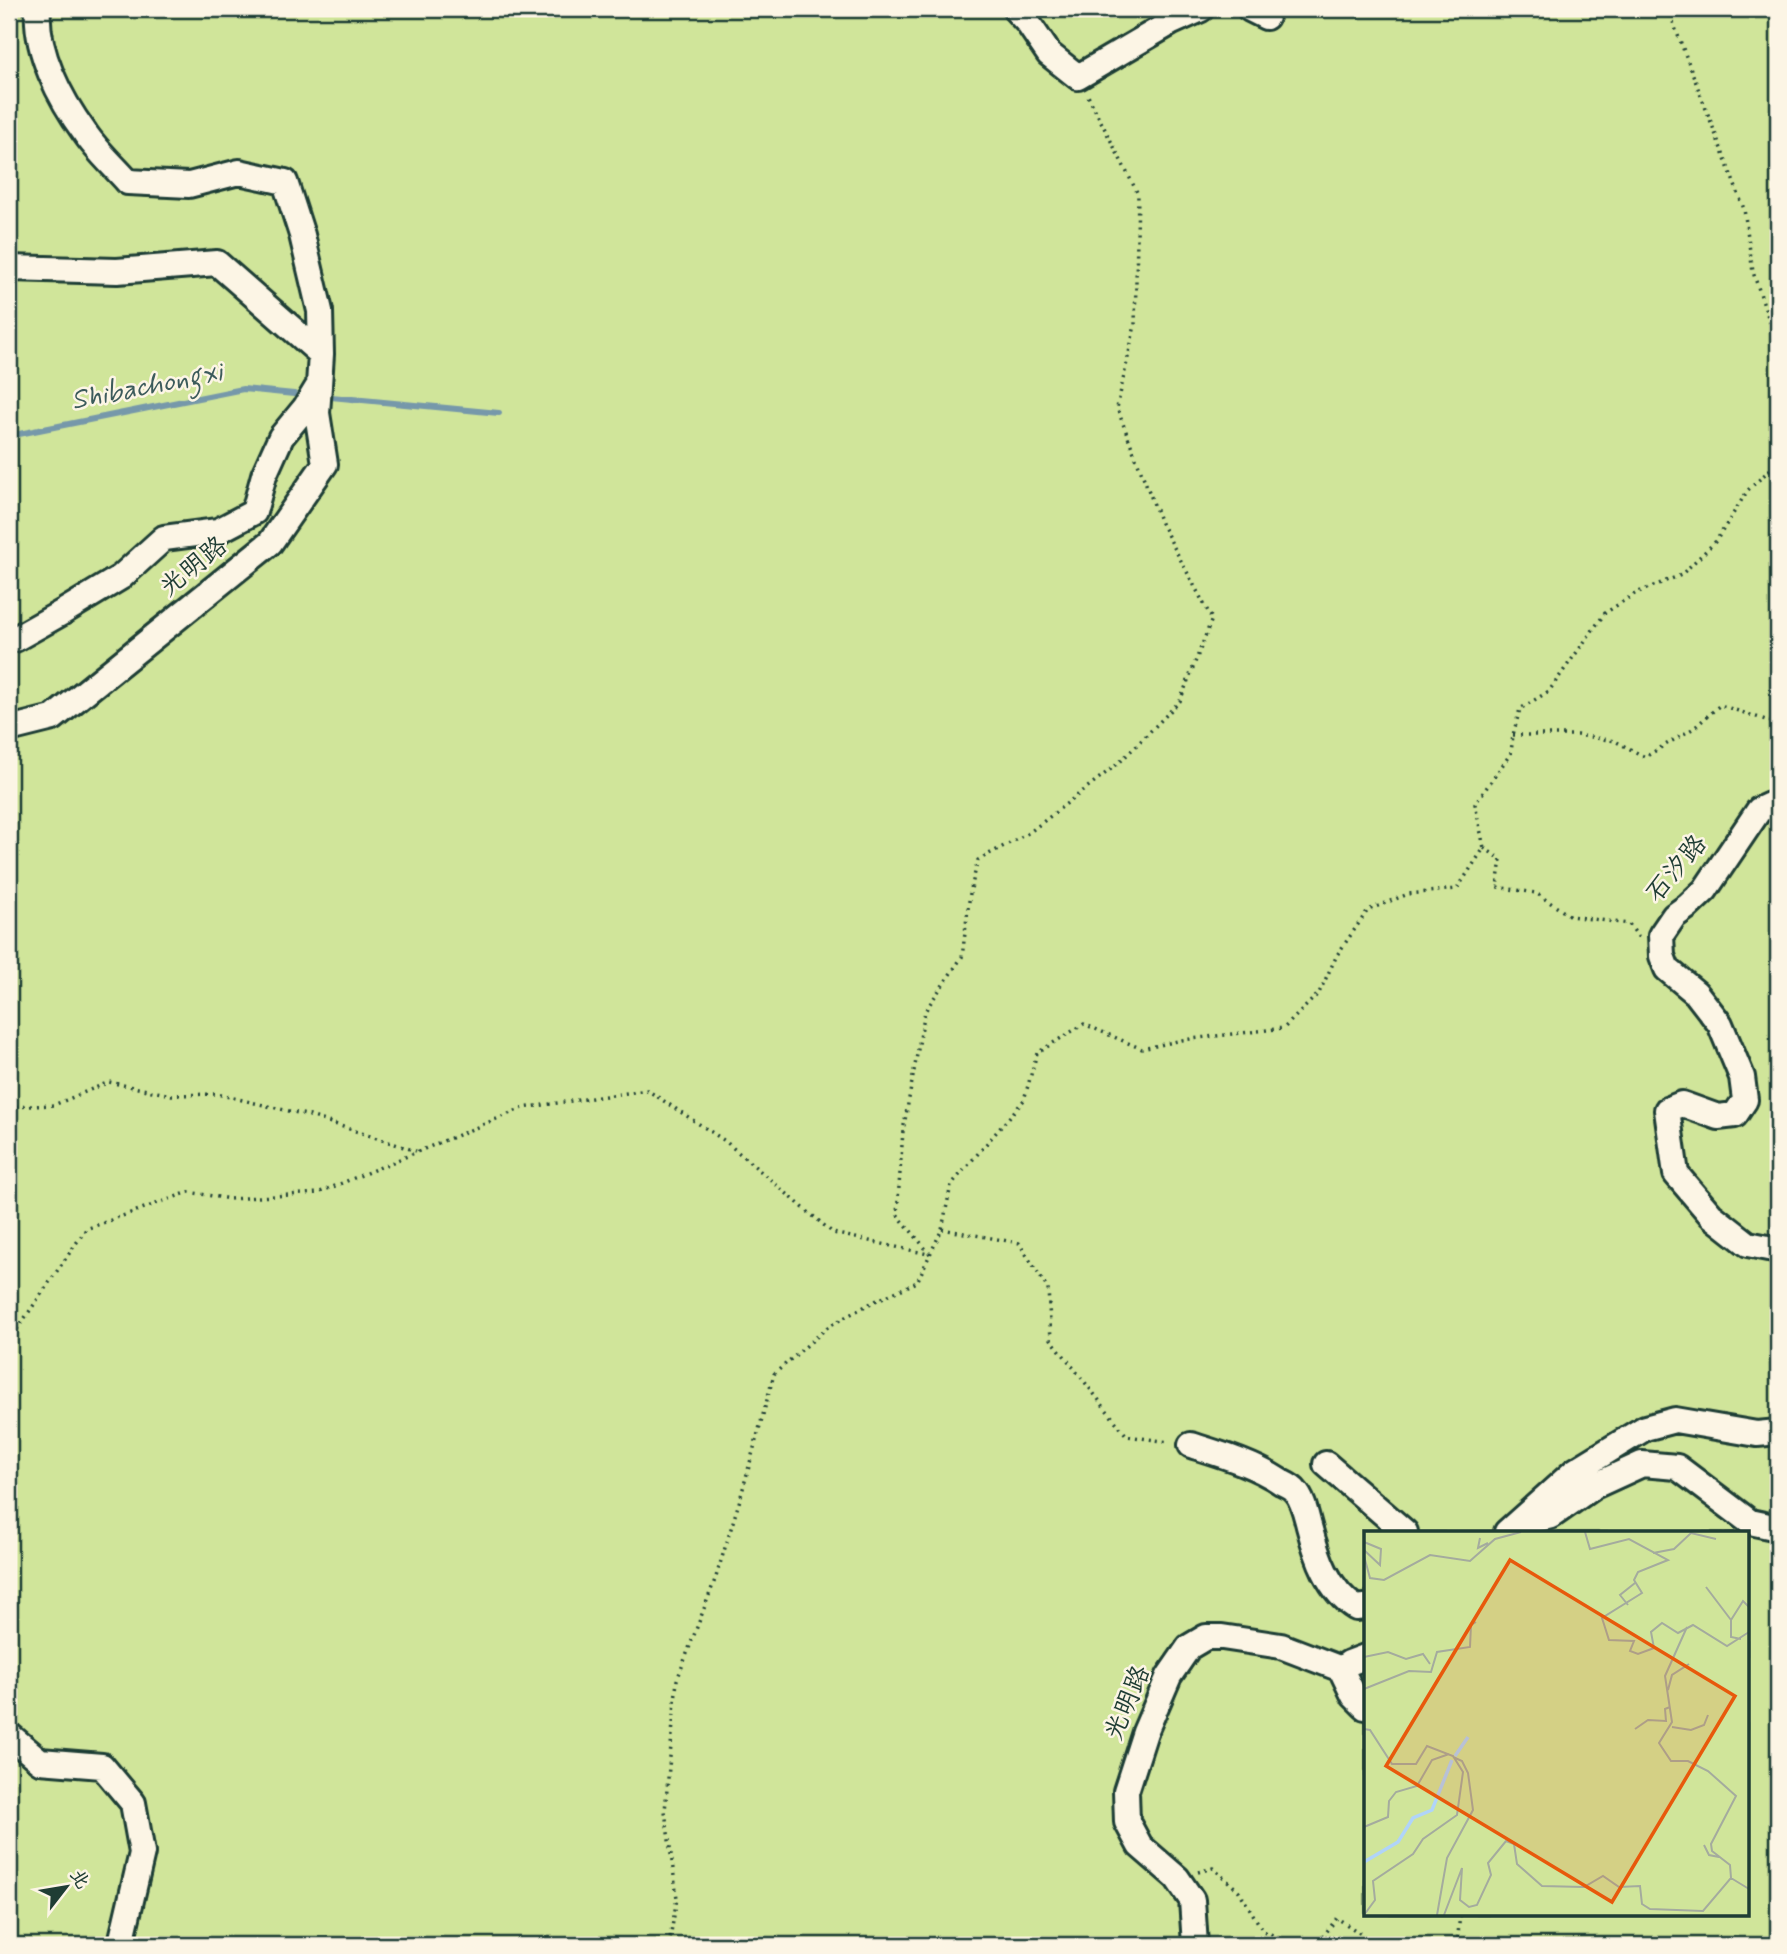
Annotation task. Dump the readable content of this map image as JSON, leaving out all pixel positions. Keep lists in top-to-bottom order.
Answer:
{
  "streets": {
    "street": ["光明路", "石汐路"]
  },
  "water": ["Shibachongxi"],
  "north": "top right"
}
